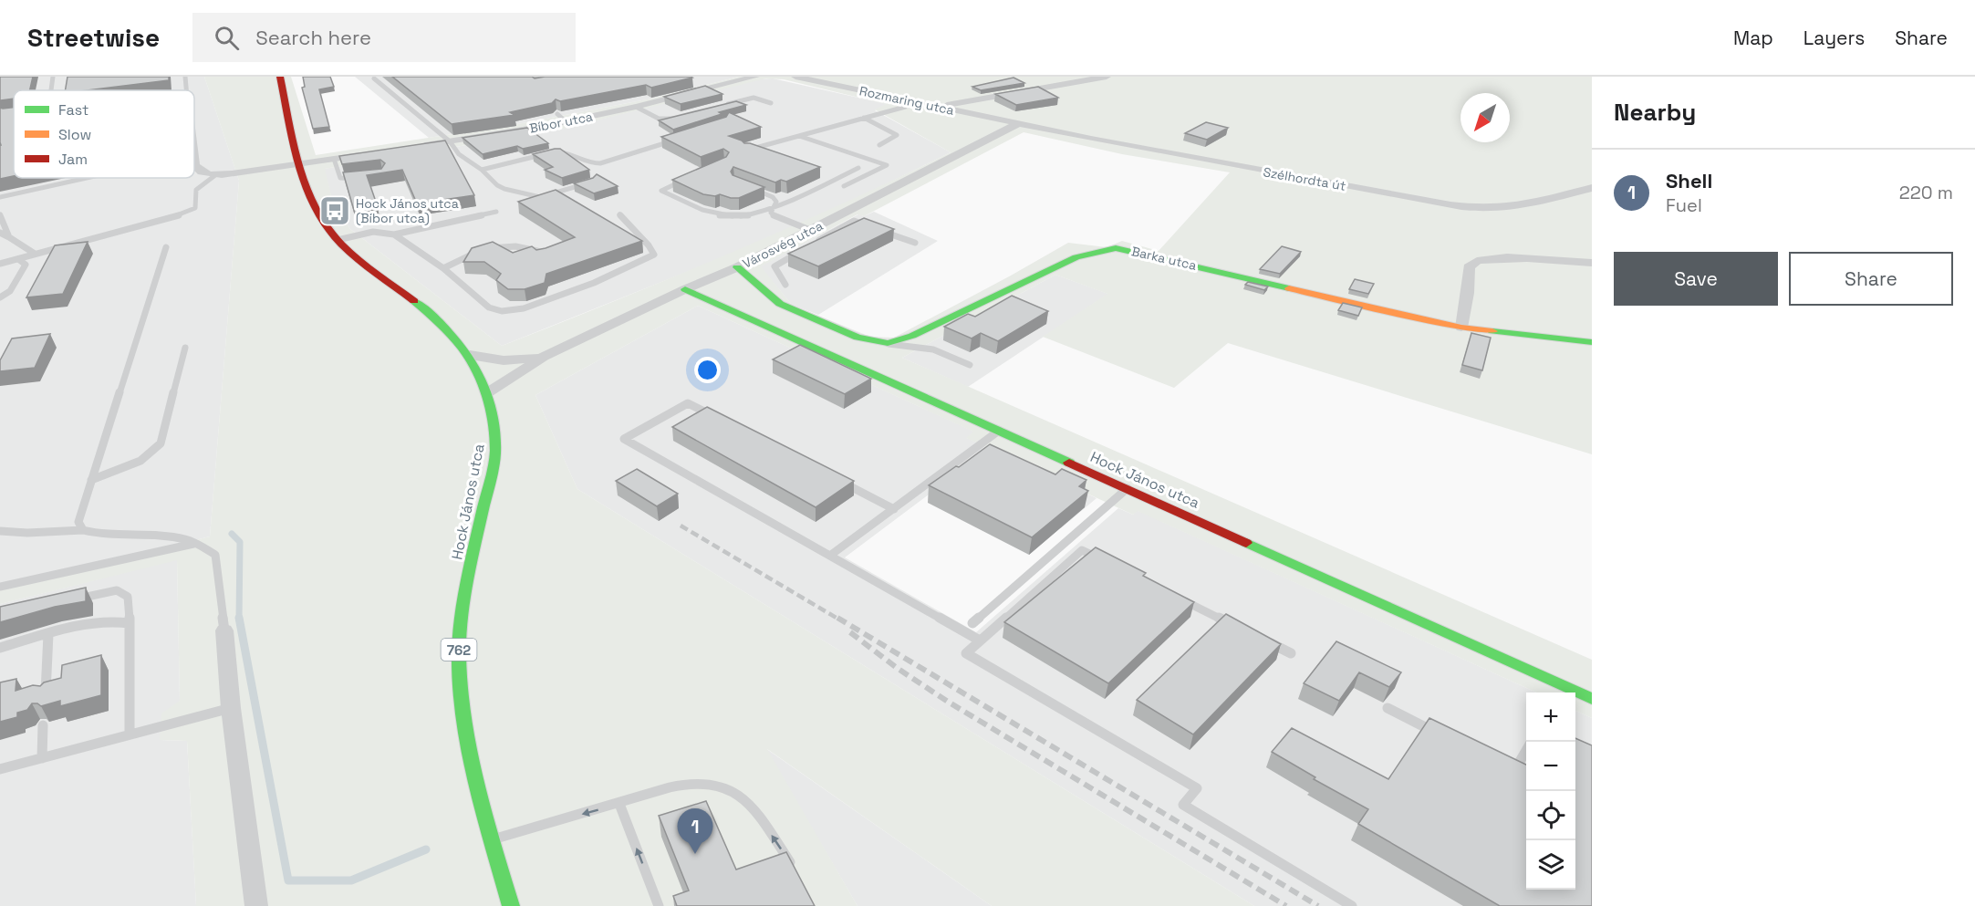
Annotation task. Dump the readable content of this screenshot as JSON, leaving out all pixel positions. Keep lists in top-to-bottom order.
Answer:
{
  "streets": {
    "street": [
      "Rozmaring utca",
      "Bíbor utca",
      "Szélhordta út",
      "Városvég utca",
      "Barka utca",
      "Hock János utca",
      "762"
    ]
  },
  "crossings": [
    ["Rozmaring utca", "Szélhordta út"],
    ["Rozmaring utca", "Városvég utca"],
    ["Szélhordta út", "Városvég utca"],
    ["Városvég utca", "Barka utca"],
    ["Városvég utca", "Hock János utca"]
  ],
  "places": {
    "bus stop": ["Hock János utca (Bíbor utca)"]
  },
  "legend": ["Fast", "Slow", "Jam"],
  "north": "bottom left",
  "page": {
    "header": "Streetwise",
    "search": "Search here",
    "nav": ["Map", "Layers", "Share"],
    "heading": "Nearby",
    "list": [
      {
        "mark": "1",
        "name": "Shell",
        "note": "Fuel",
        "value": "220 m"
      }
    ],
    "buttons": ["Save", "Share"],
    "map_buttons": ["+", "−"],
    "pins": "1"
  }
}
